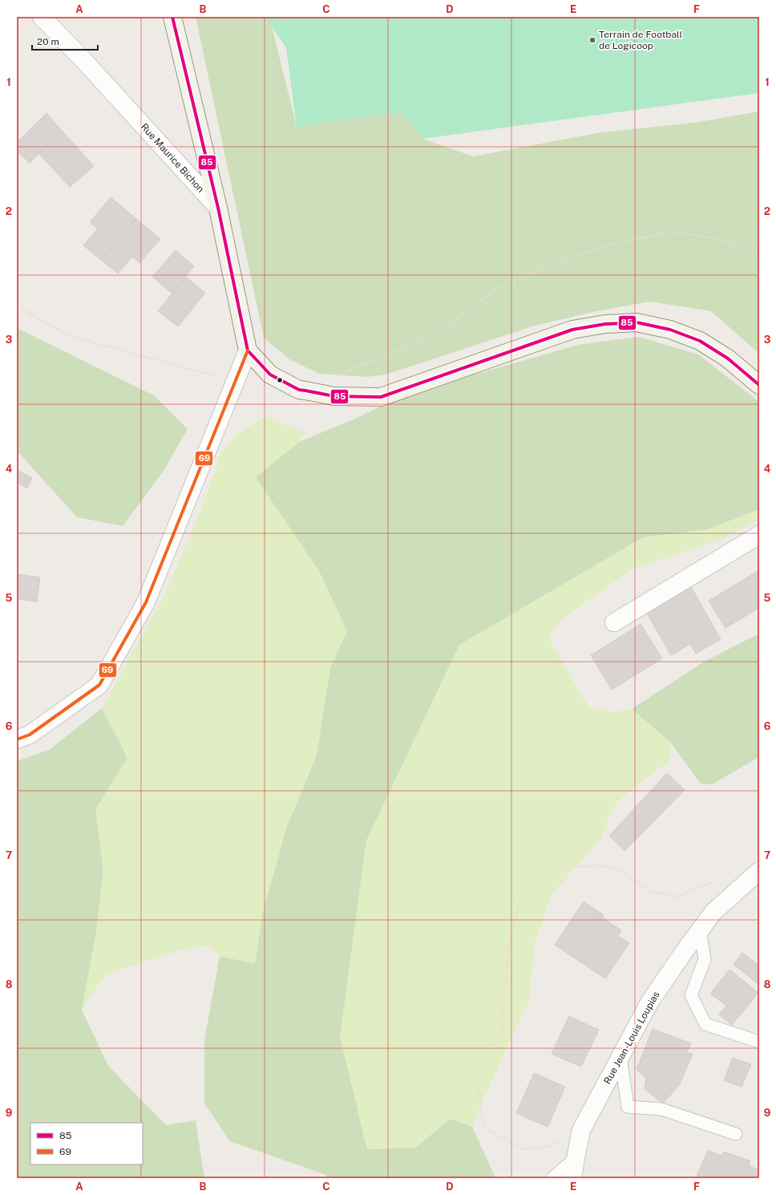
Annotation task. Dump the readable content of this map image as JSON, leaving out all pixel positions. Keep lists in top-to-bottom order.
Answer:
{
  "streets": {
    "street": ["Rue Maurice Bichon", "Rue Jean-Louis Loupias"]
  },
  "places": ["Terrain de Football de Logicoop"],
  "lines": ["transit line 85", "transit line 69"],
  "legend": ["85", "69"],
  "scale_bar": "20 m",
  "grid": {
    "columns": [
      "A",
      "B",
      "C",
      "D",
      "E",
      "F"
    ],
    "rows": [
      "1",
      "2",
      "3",
      "4",
      "5",
      "6",
      "7",
      "8",
      "9"
    ]
  }
}
